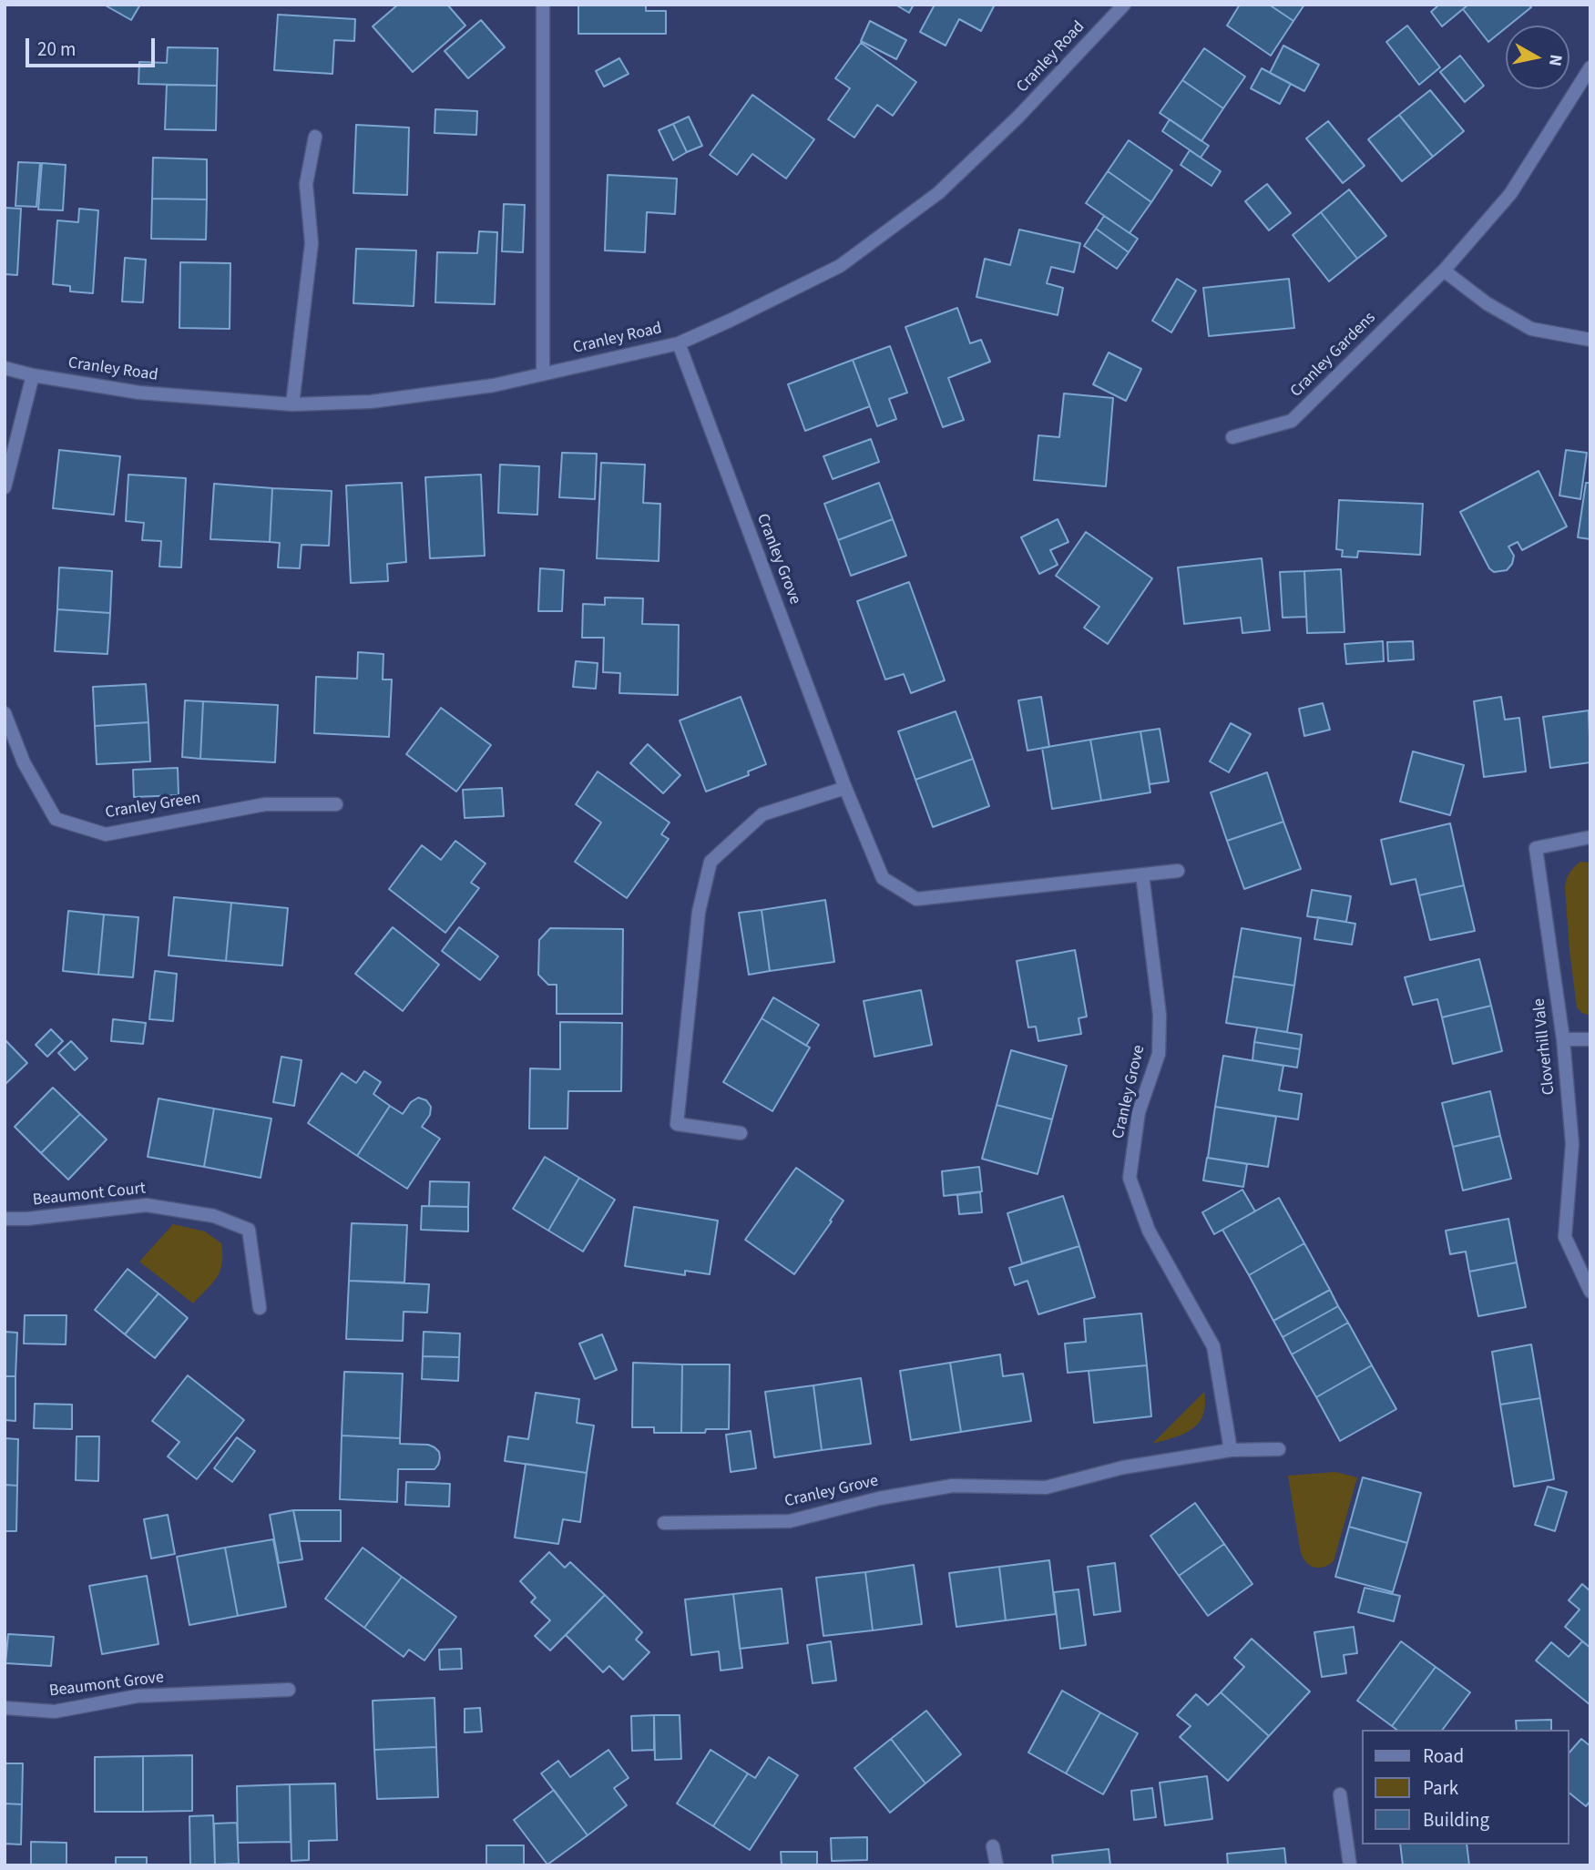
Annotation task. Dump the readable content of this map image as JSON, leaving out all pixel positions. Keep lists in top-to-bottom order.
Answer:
{
  "streets": {
    "street": [
      "Cranley Road",
      "Cranley Gardens",
      "Cranley Grove",
      "Cranley Green",
      "Cloverhill Vale",
      "Beaumont Court",
      "Beaumont Grove"
    ]
  },
  "crossings": [
    ["Cranley Road", "Cranley Grove"]
  ],
  "legend": ["Road", "Park", "Building"],
  "scale_bar": "20 m",
  "north": "right"
}
